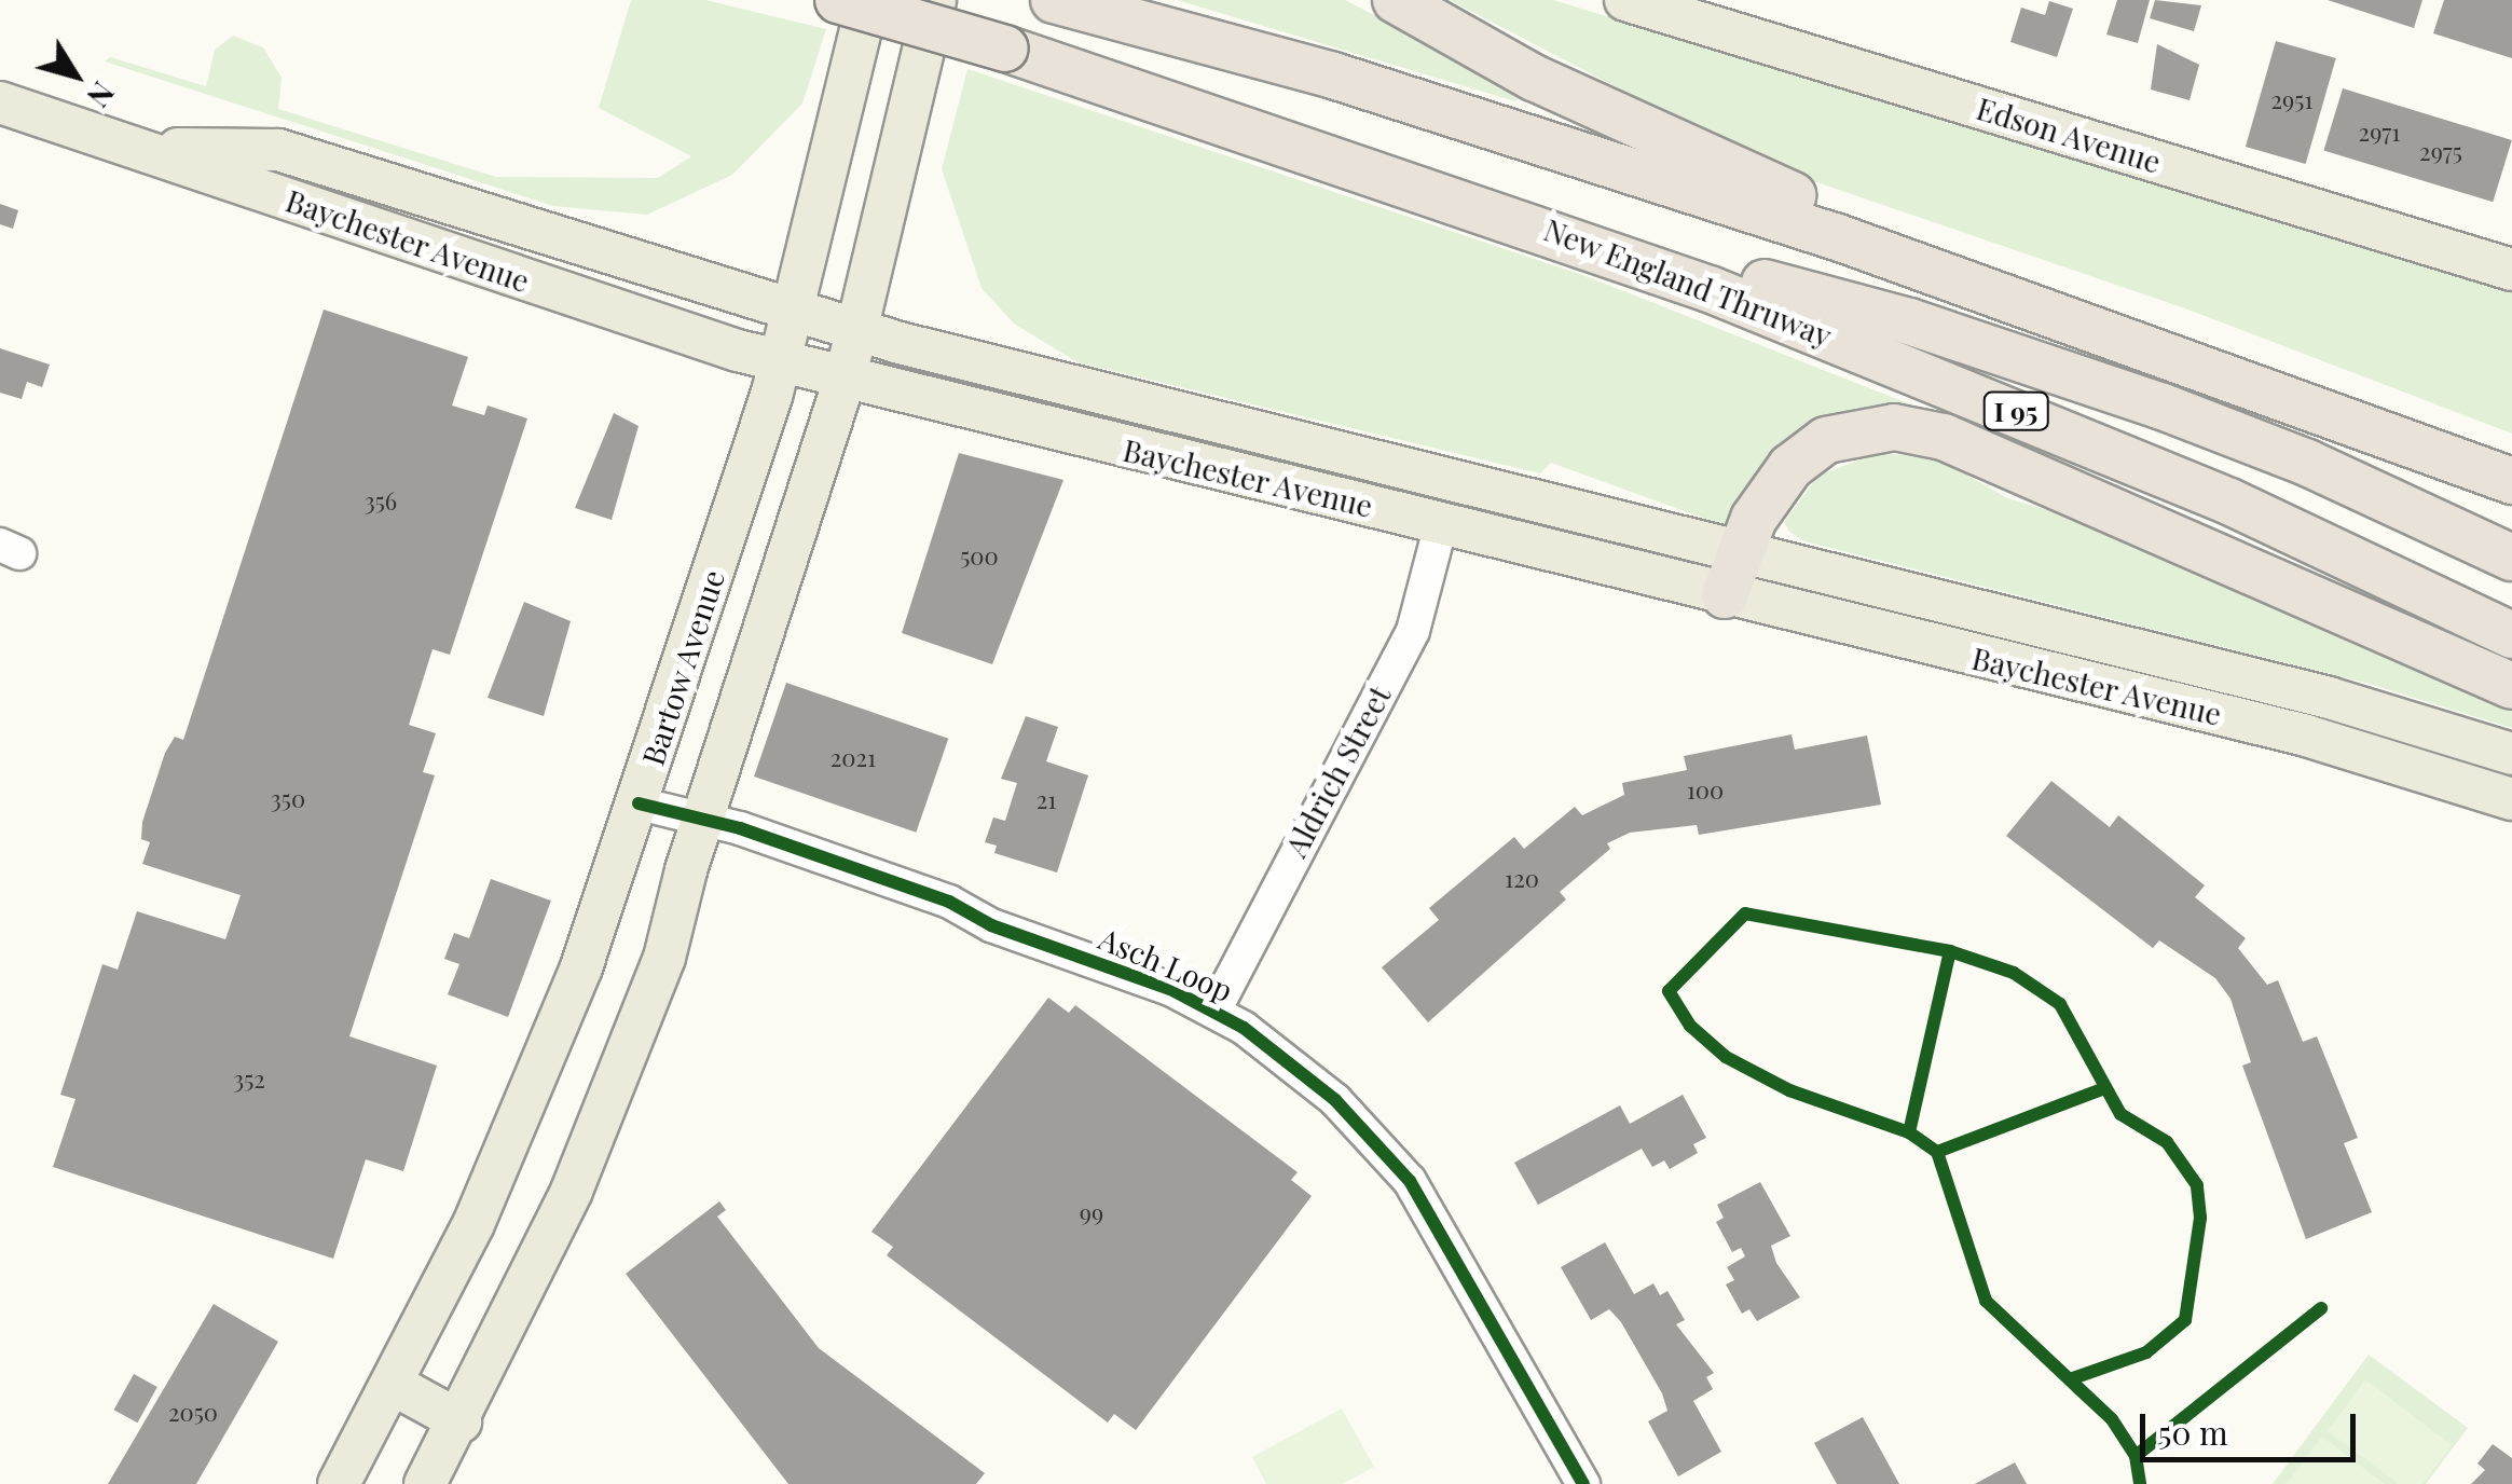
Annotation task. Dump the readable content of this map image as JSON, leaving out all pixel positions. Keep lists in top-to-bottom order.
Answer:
{
  "streets": {
    "highway": ["New England Thruway", "I 95"],
    "main road": ["Edson Avenue", "Baychester Avenue", "Bartow Avenue"],
    "street": ["Aldrich Street", "Asch Loop"]
  },
  "crossings": [
    ["Baychester Avenue", "Bartow Avenue"],
    ["Baychester Avenue", "Aldrich Street"],
    ["Bartow Avenue", "Asch Loop"],
    ["Aldrich Street", "Asch Loop"]
  ],
  "house_numbers": [
    "2951",
    "2971",
    "2975",
    "356",
    "500",
    "2021",
    "100",
    "350",
    "21",
    "120",
    "352",
    "99",
    "2050"
  ],
  "scale_bar": "50 m",
  "north": "bottom right"
}
